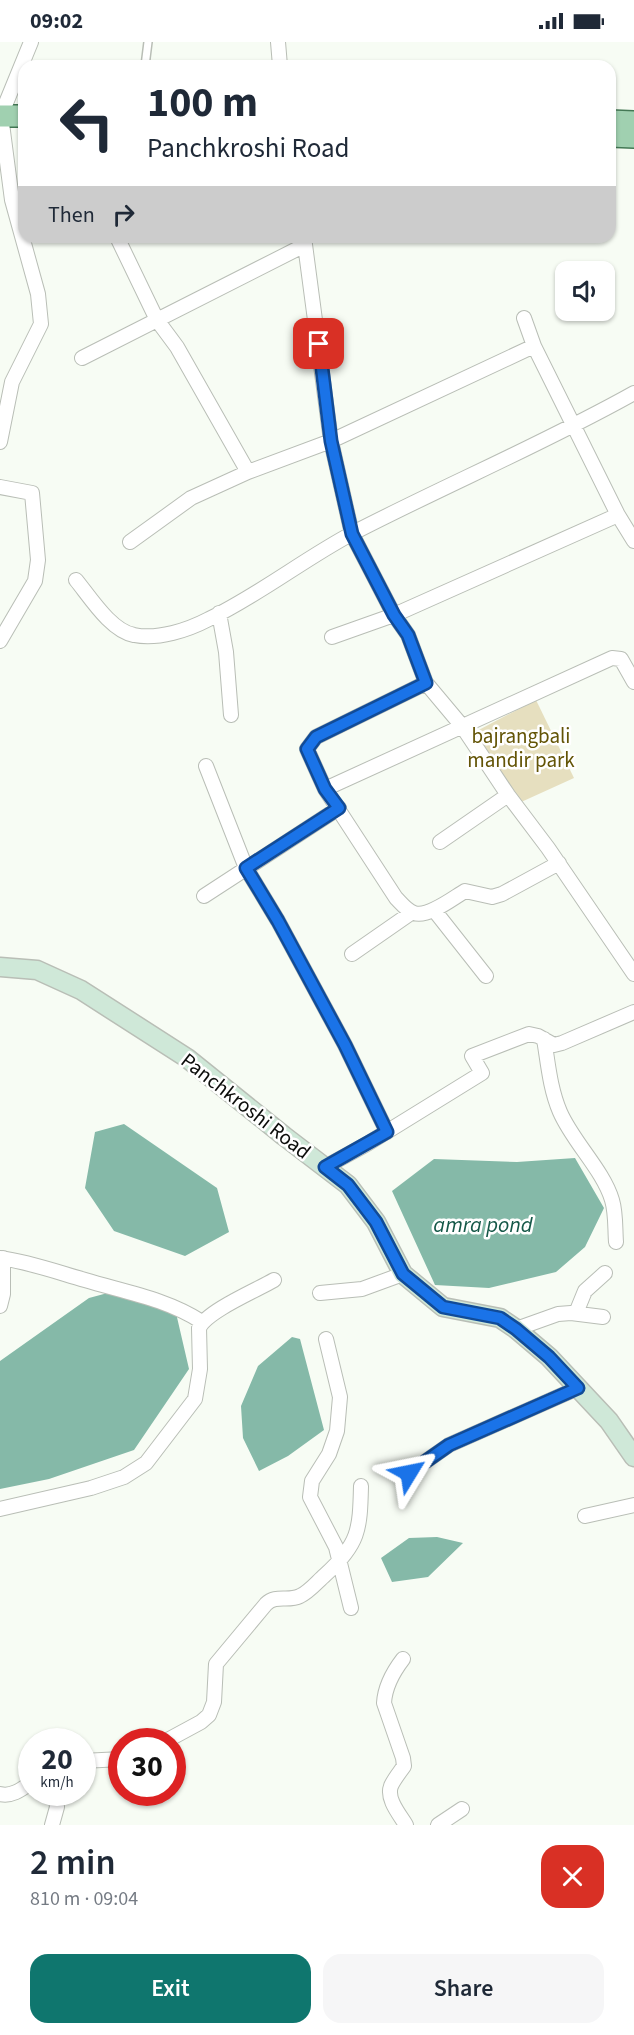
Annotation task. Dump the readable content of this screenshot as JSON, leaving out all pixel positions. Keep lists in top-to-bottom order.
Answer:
{
  "streets": {
    "street": ["Panchkroshi Road"]
  },
  "water": ["amra pond"],
  "parks": ["bajrangbali mandir park"],
  "page": {
    "status": "09:02",
    "turn": ["100 m", "Panchkroshi Road"],
    "then": "Then",
    "speed": "20 km/h",
    "limit": "30",
    "heading": ["2 min", "810 m · 09:04"],
    "buttons": ["Exit", "Share"]
  }
}
